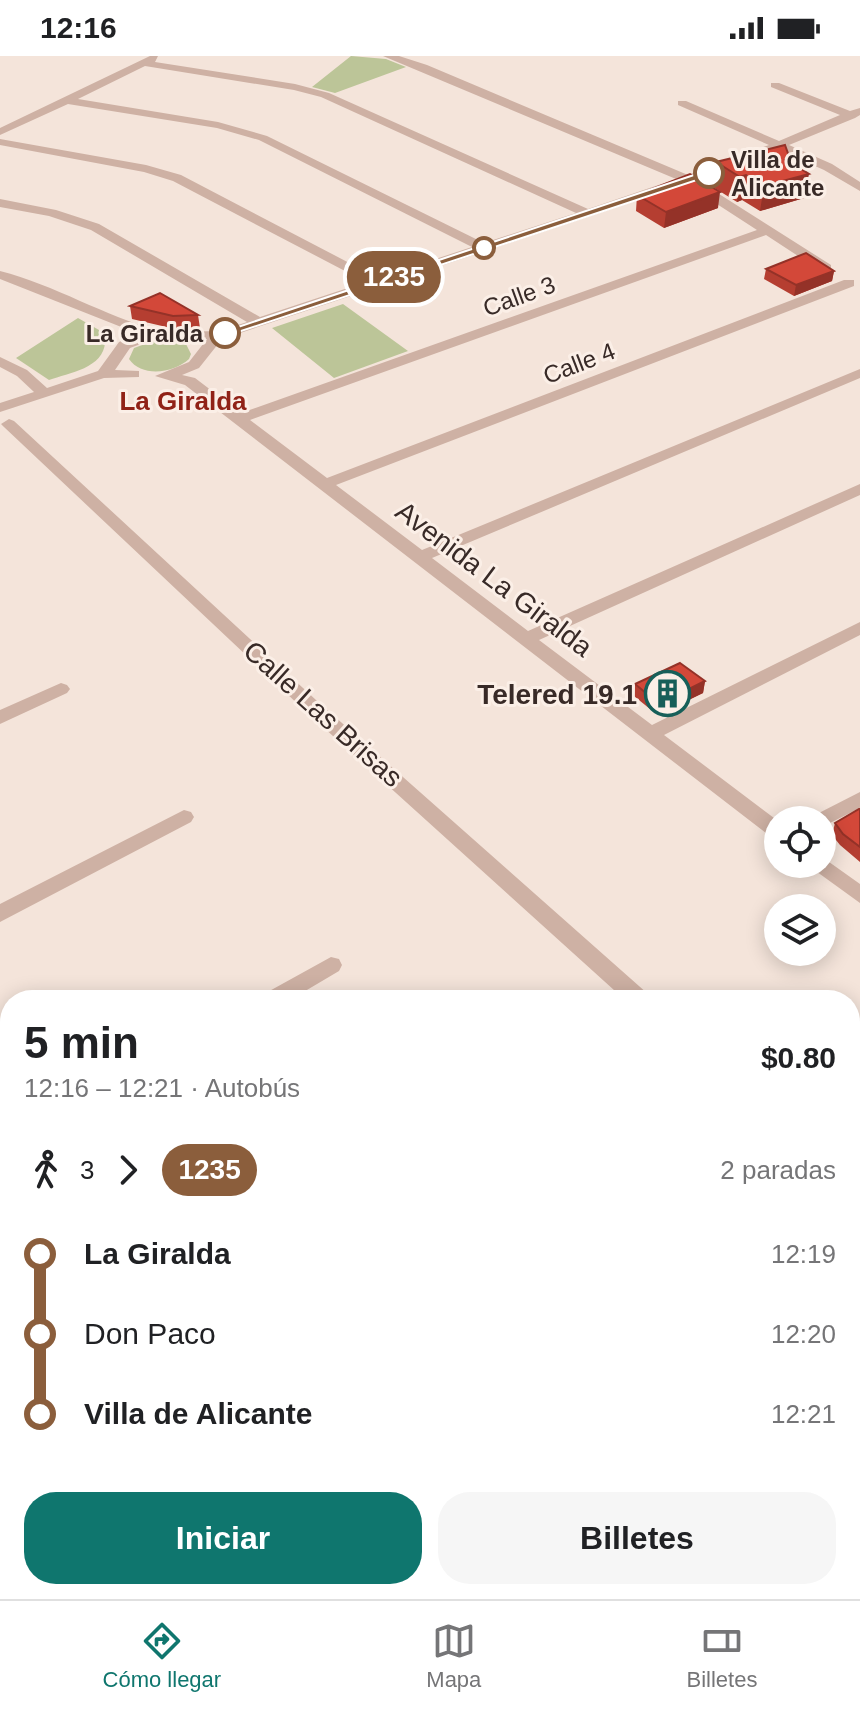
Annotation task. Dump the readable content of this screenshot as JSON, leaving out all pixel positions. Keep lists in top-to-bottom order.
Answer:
{
  "streets": {
    "street": [
      "Calle 3",
      "Calle 4",
      "Avenida La Giralda",
      "Calle Las Brisas"
    ]
  },
  "crossings": [
    ["Calle 3", "Avenida La Giralda"],
    ["Calle 4", "Avenida La Giralda"]
  ],
  "districts": ["La Giralda"],
  "places": {
    "other": ["Villa de Alicante", "La Giralda"],
    "building": ["Telered 19.1"]
  },
  "lines": ["bus line 1235"],
  "page": {
    "status": "12:16",
    "on_map": "1235",
    "heading": ["5 min", "12:16 – 12:21 · Autobús", "$0.80"],
    "legs": ["3", "1235", "2 paradas"],
    "list": [
      {
        "name": "La Giralda",
        "value": "12:19"
      },
      {
        "name": "Don Paco",
        "value": "12:20"
      },
      {
        "name": "Villa de Alicante",
        "value": "12:21"
      }
    ],
    "buttons": ["Iniciar", "Billetes"],
    "tabs": ["Cómo llegar", "Mapa", "Billetes"]
  }
}
